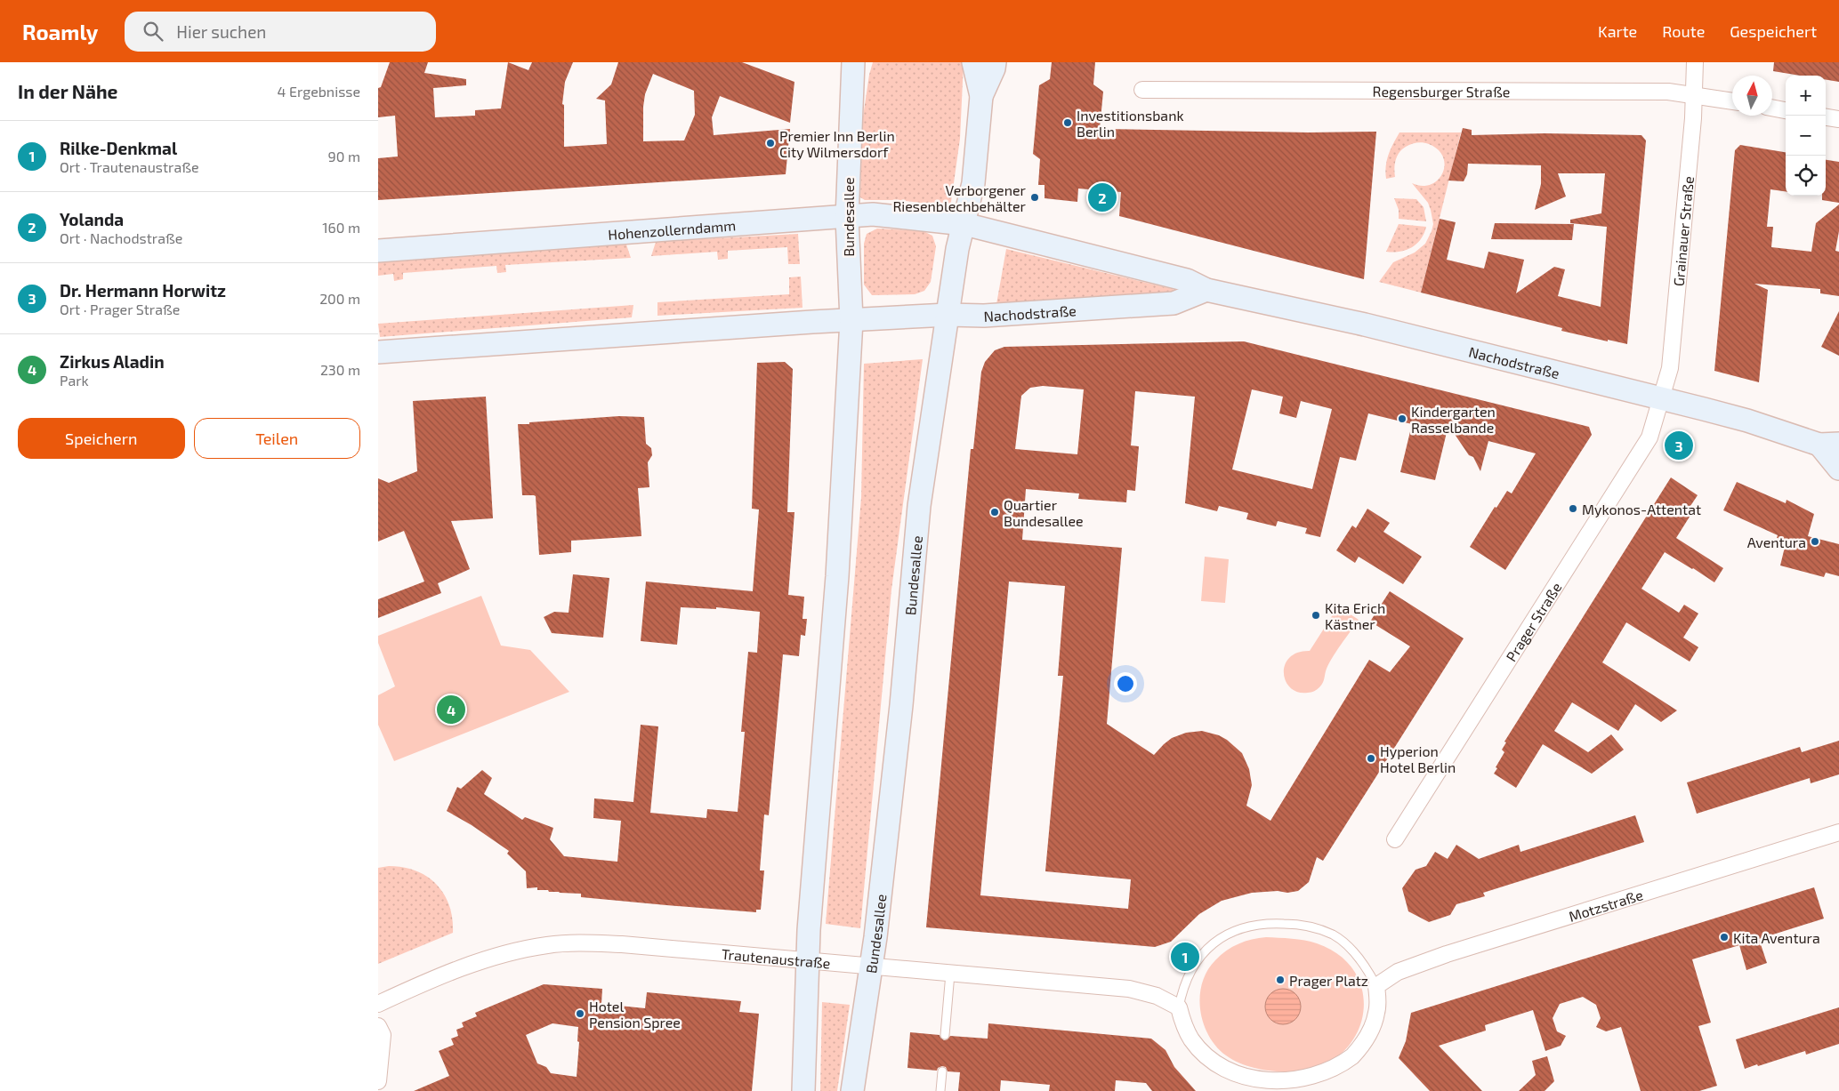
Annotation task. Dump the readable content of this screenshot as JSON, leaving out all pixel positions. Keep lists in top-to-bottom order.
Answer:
{
  "streets": {
    "main road": ["Bundesallee", "Hohenzollerndamm", "Nachodstraße"],
    "street": [
      "Regensburger Straße",
      "Grainauer Straße",
      "Prager Straße",
      "Motzstraße",
      "Trautenaustraße"
    ]
  },
  "crossings": [
    ["Regensburger Straße", "Grainauer Straße"],
    ["Bundesallee", "Hohenzollerndamm"],
    ["Bundesallee", "Nachodstraße"],
    ["Bundesallee", "Trautenaustraße"],
    ["Hohenzollerndamm", "Nachodstraße"],
    ["Grainauer Straße", "Nachodstraße"],
    ["Grainauer Straße", "Prager Straße"],
    ["Nachodstraße", "Prager Straße"]
  ],
  "places": [
    "Investitionsbank Berlin",
    "Premier Inn Berlin City Wilmersdorf",
    "Verborgener Riesenblechbehälter",
    "Kindergarten Rasselbande",
    "Mykonos-Attentat",
    "Quartier Bundesallee",
    "Aventura",
    "Kita Erich Kästner",
    "Hyperion Hotel Berlin",
    "Kita Aventura",
    "Prager Platz",
    "Hotel Pension Spree"
  ],
  "north": "top",
  "page": {
    "header": "Roamly",
    "search": "Hier suchen",
    "nav": ["Karte", "Route", "Gespeichert"],
    "heading": ["In der Nähe", "4 Ergebnisse"],
    "map_buttons": ["+", "−"],
    "list": [
      {
        "mark": "1",
        "name": "Rilke-Denkmal",
        "note": "Ort · Trautenaustraße",
        "value": "90 m"
      },
      {
        "mark": "2",
        "name": "Yolanda",
        "note": "Ort · Nachodstraße",
        "value": "160 m"
      },
      {
        "mark": "3",
        "name": "Dr. Hermann Horwitz",
        "note": "Ort · Prager Straße",
        "value": "200 m"
      },
      {
        "mark": "4",
        "name": "Zirkus Aladin",
        "note": "Park",
        "value": "230 m"
      }
    ],
    "pins": [
      "2",
      "3",
      "4",
      "1"
    ],
    "buttons": ["Speichern", "Teilen"]
  }
}
